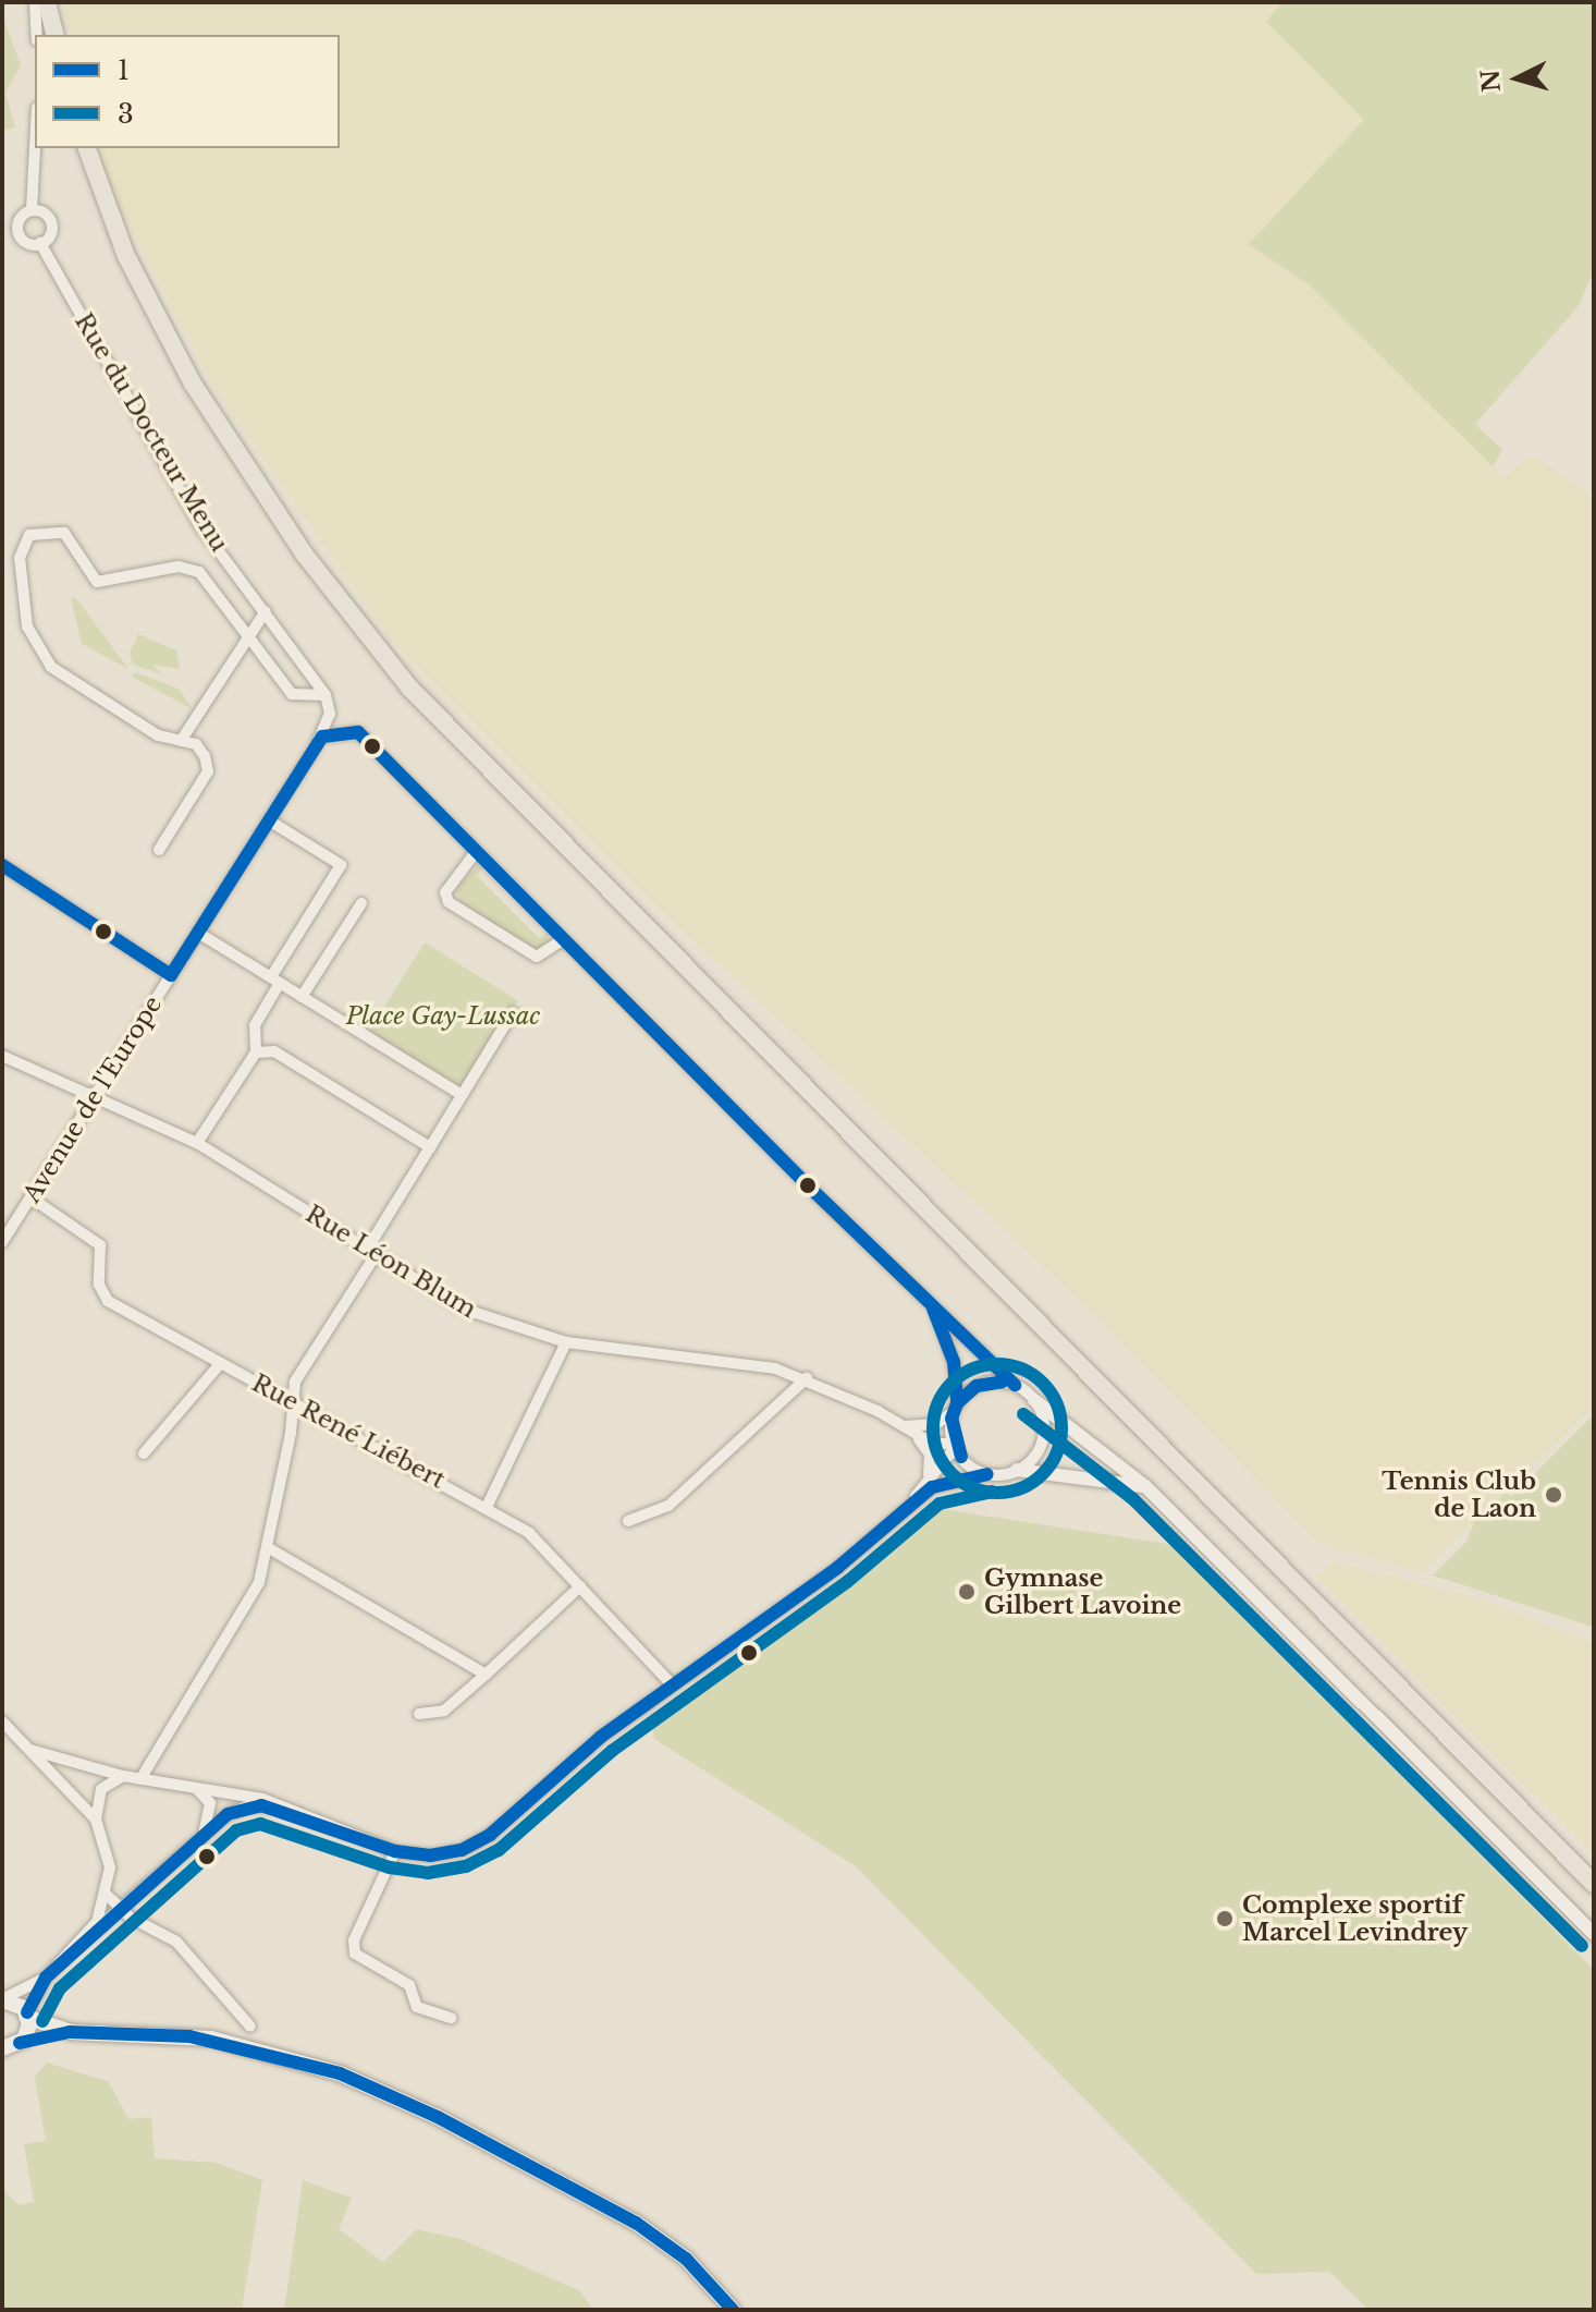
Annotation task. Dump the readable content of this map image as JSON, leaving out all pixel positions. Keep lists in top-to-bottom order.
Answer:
{
  "streets": {
    "street": [
      "Rue du Docteur Menu",
      "Avenue de l'Europe",
      "Rue Léon Blum",
      "Rue René Liébert"
    ]
  },
  "crossings": [
    ["Avenue de l'Europe", "Rue Léon Blum"],
    ["Avenue de l'Europe", "Rue René Liébert"]
  ],
  "parks": ["Place Gay-Lussac"],
  "places": ["Tennis Club de Laon", "Gymnase Gilbert Lavoine", "Complexe sportif Marcel Levindrey"],
  "lines": ["transit line 1", "transit line 3"],
  "legend": ["1", "3"],
  "north": "left"
}
